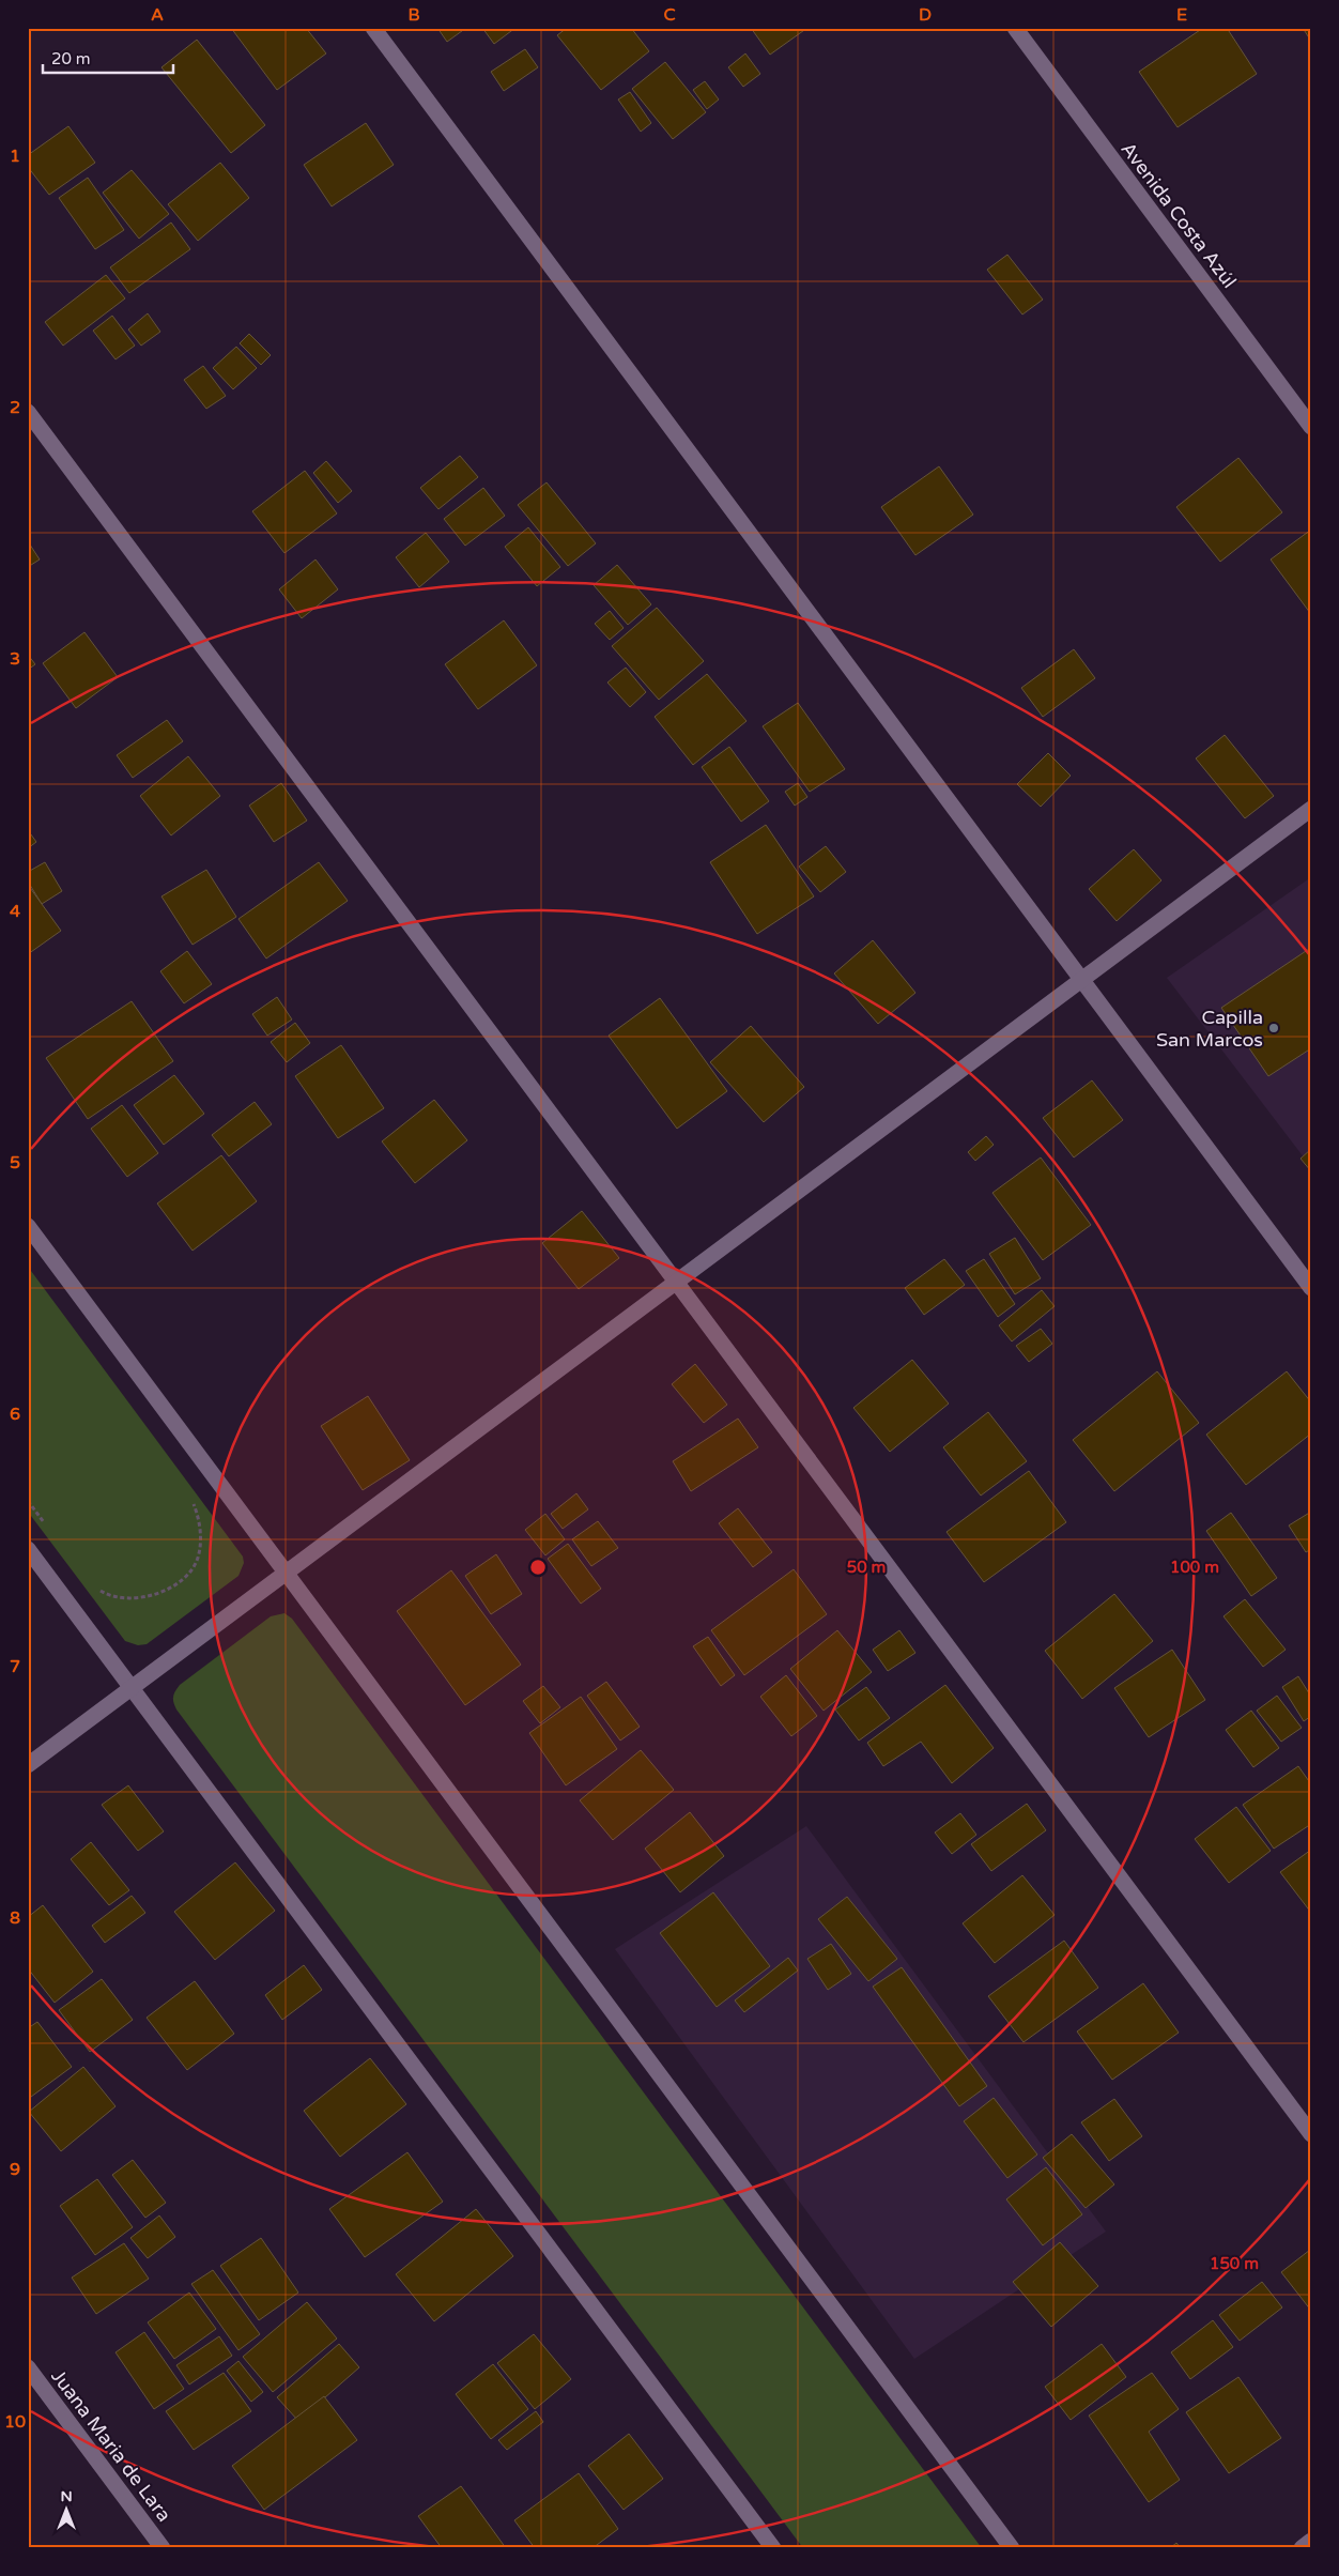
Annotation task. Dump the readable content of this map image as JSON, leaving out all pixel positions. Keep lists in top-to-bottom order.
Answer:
{
  "streets": {
    "street": ["Avenida Costa Azúl", "Juana Maria de Lara"]
  },
  "places": ["Capilla San Marcos"],
  "scale_bar": "20 m",
  "north": "top",
  "grid": {
    "columns": [
      "A",
      "B",
      "C",
      "D",
      "E"
    ],
    "rows": [
      "1",
      "2",
      "3",
      "4",
      "5",
      "6",
      "7",
      "8",
      "9",
      "10"
    ]
  },
  "rings": ["50 m", "100 m", "150 m"]
}
